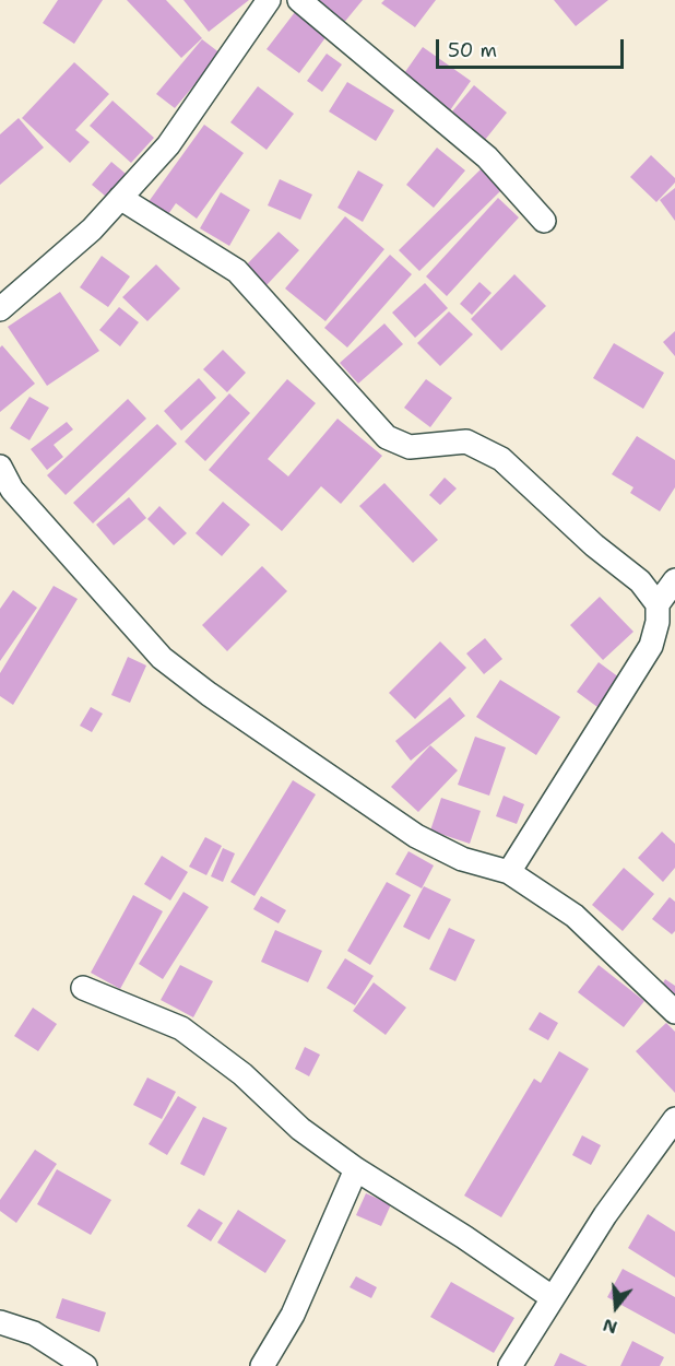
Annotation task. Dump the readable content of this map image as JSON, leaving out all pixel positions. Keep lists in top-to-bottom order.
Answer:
{
  "scale_bar": "50 m",
  "north": "bottom"
}
